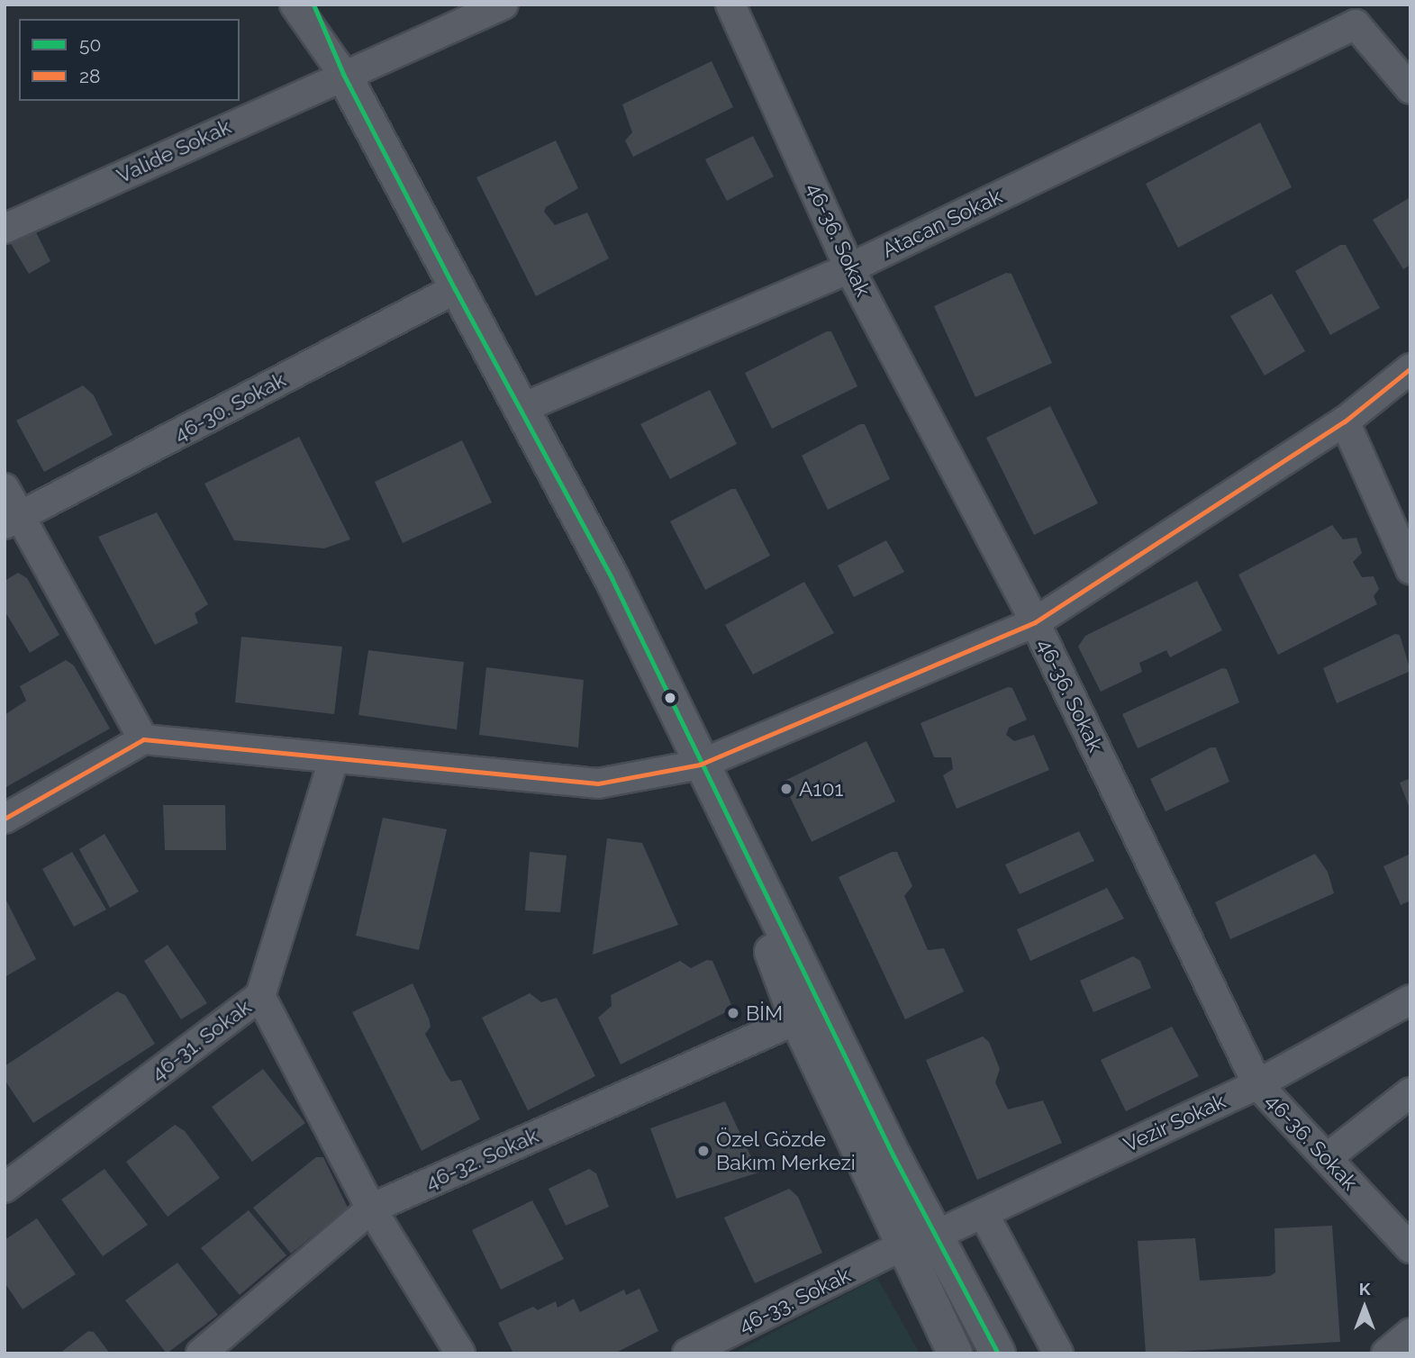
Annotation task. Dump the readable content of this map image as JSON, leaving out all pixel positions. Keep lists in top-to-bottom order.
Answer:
{
  "streets": {
    "street": [
      "Valide Sokak",
      "Atacan Sokak",
      "46-36. Sokak",
      "46-30. Sokak",
      "46-31. Sokak",
      "Vezir Sokak",
      "46-32. Sokak",
      "46-33. Sokak"
    ]
  },
  "crossings": [
    ["Atacan Sokak", "46-36. Sokak"],
    ["46-36. Sokak", "Vezir Sokak"],
    ["Vezir Sokak", "46-33. Sokak"]
  ],
  "places": ["A101", "BİM", "Özel Gözde Bakım Merkezi"],
  "lines": ["transit line 50", "transit line 28"],
  "legend": ["50", "28"],
  "north": "top"
}
